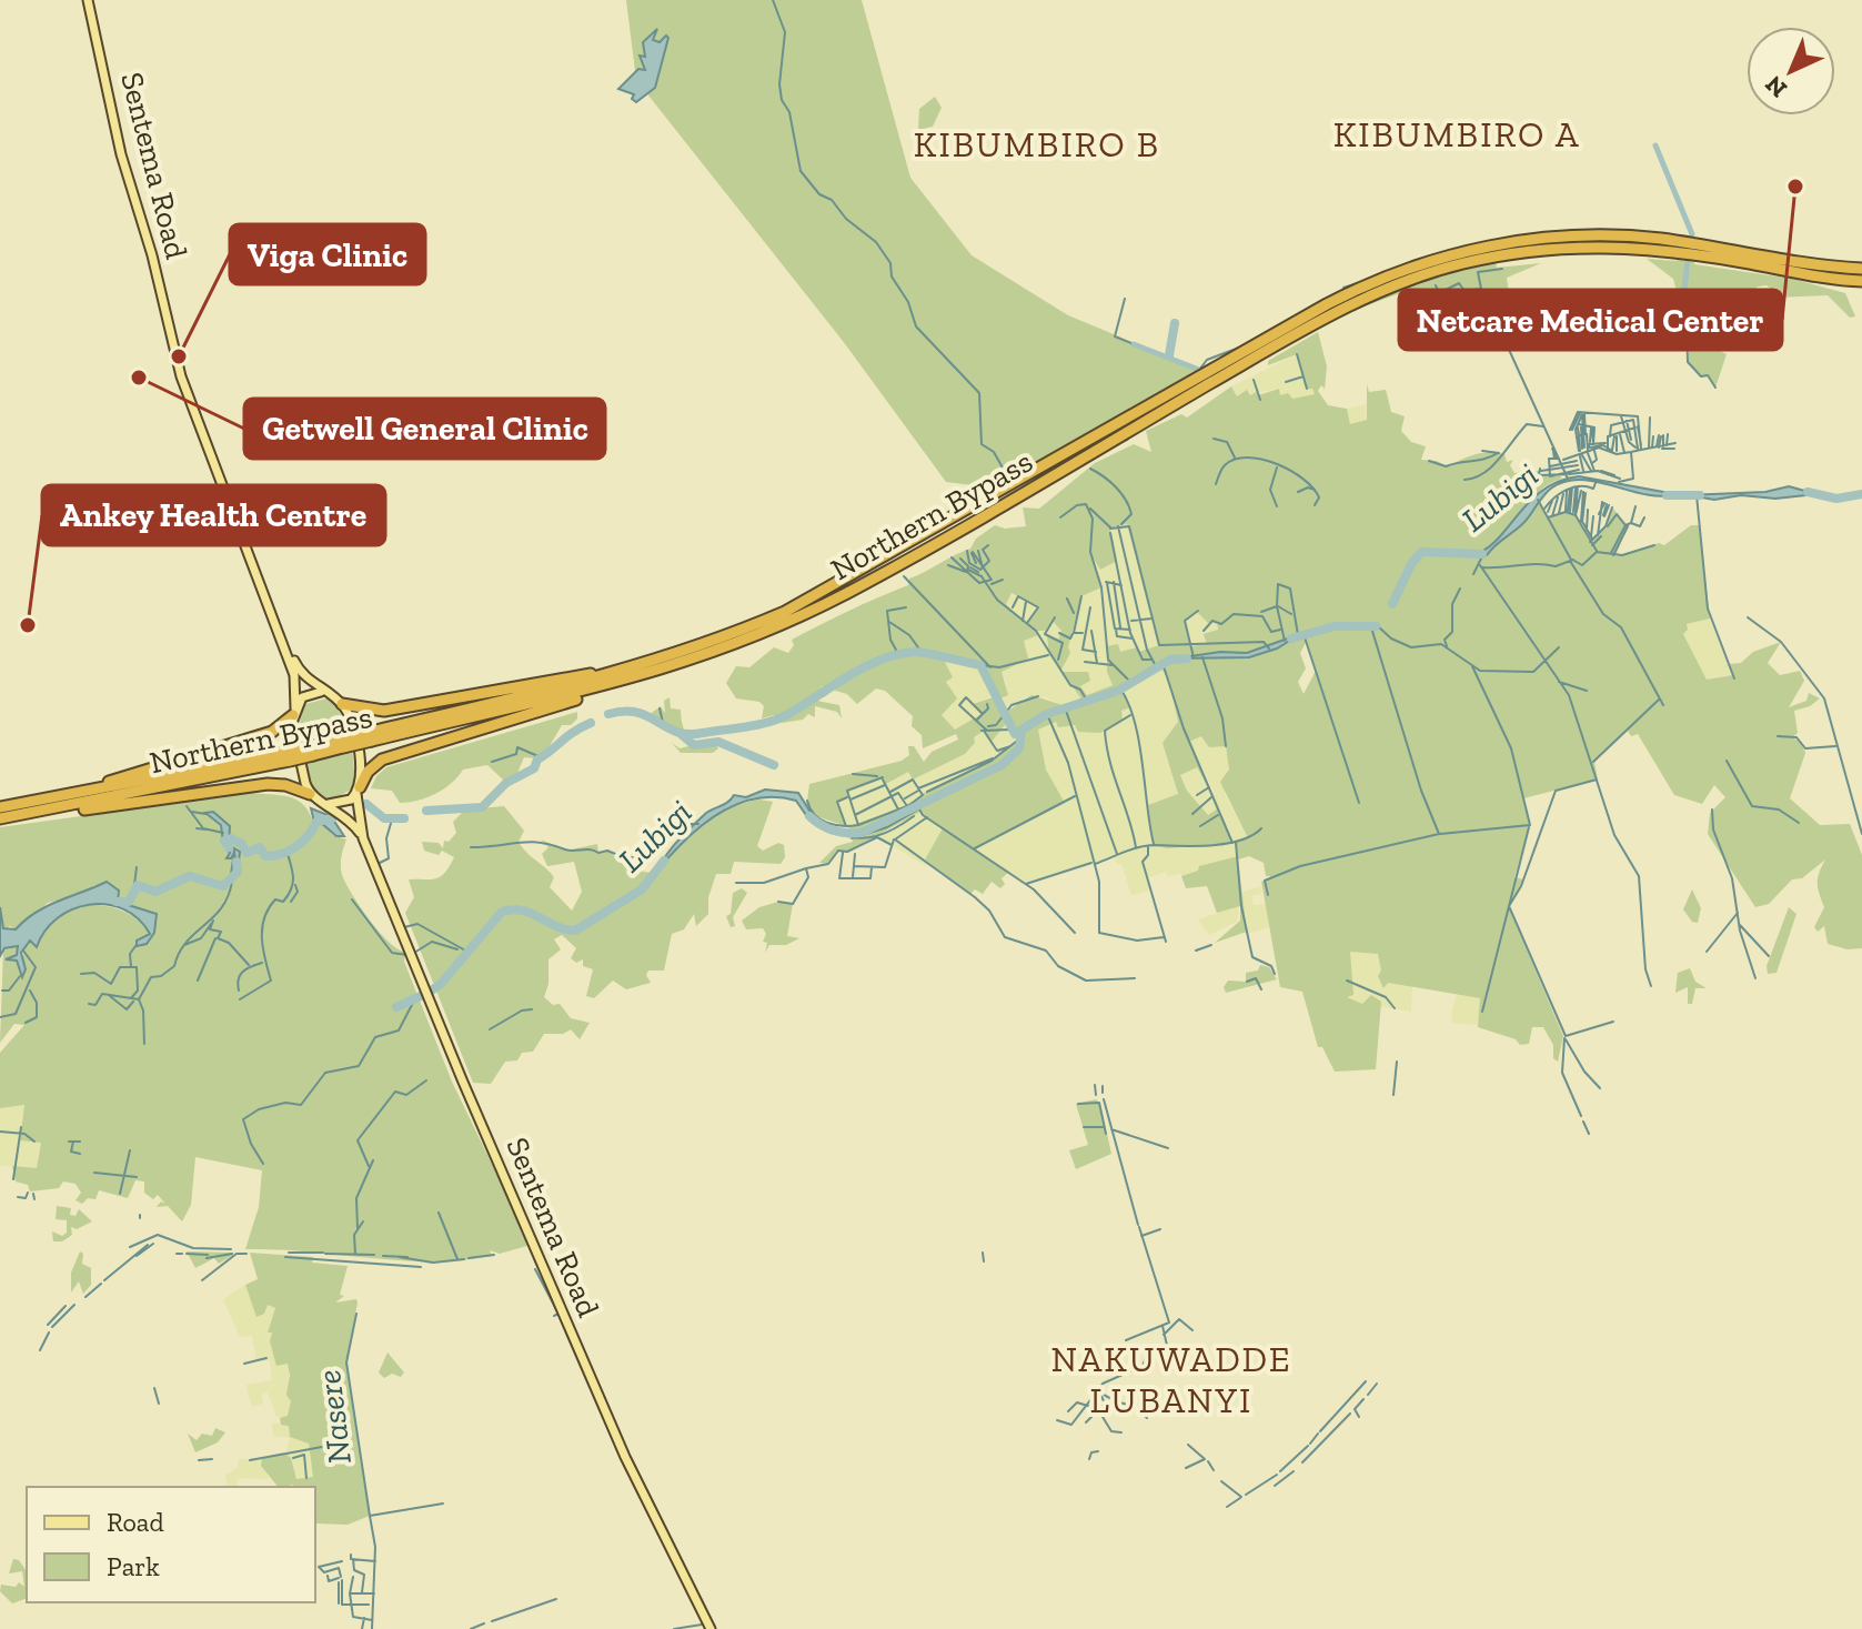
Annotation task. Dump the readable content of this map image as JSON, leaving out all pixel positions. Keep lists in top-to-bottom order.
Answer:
{
  "streets": {
    "highway": ["Northern Bypass"],
    "main road": ["Sentema Road"]
  },
  "districts": ["KIBUMBIRO A", "KIBUMBIRO B", "NAKUWADDE LUBANYI"],
  "water": ["Lubigi", "Nasere"],
  "places": [
    "Netcare Medical Center",
    "Viga Clinic",
    "Getwell General Clinic",
    "Ankey Health Centre"
  ],
  "legend": ["Road", "Park"],
  "north": "bottom left"
}
